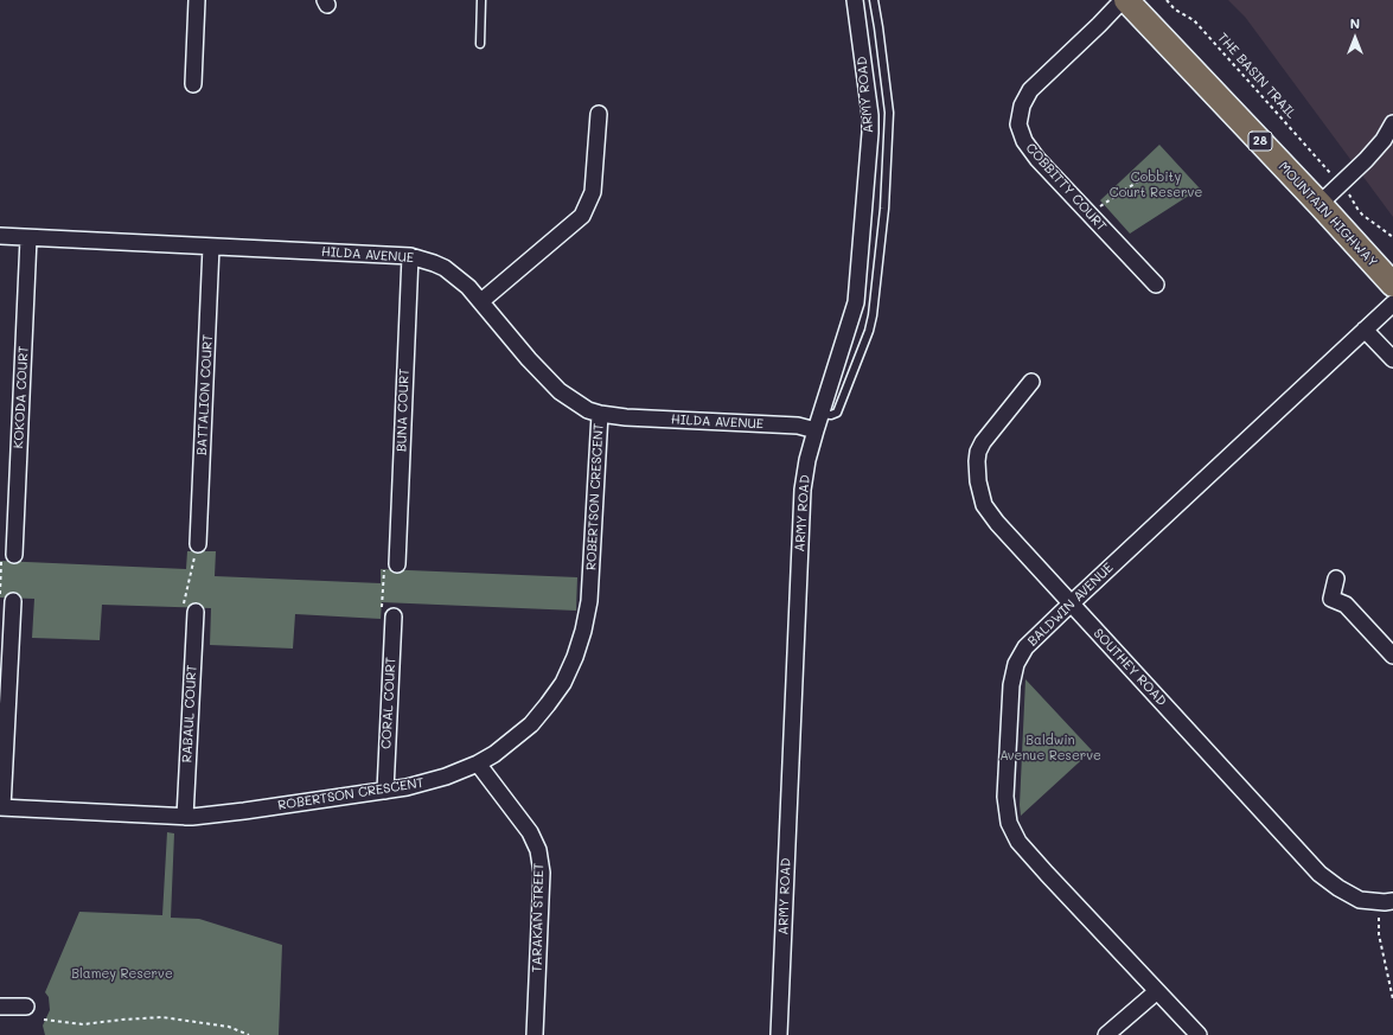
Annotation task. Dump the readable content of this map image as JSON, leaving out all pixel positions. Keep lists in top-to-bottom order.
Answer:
{
  "streets": {
    "main road": ["28", "MOUNTAIN HIGHWAY"],
    "street": [
      "ARMY ROAD",
      "COBBITTY COURT",
      "HILDA AVENUE",
      "BATTALION COURT",
      "KOKODA COURT",
      "BUNA COURT",
      "ROBERTSON CRESCENT",
      "BALDWIN AVENUE",
      "SOUTHEY ROAD",
      "CORAL COURT",
      "RABAUL COURT",
      "TARAKAN STREET"
    ],
    "path": ["THE BASIN TRAIL"]
  },
  "crossings": [
    ["ARMY ROAD", "HILDA AVENUE"],
    ["COBBITTY COURT", "MOUNTAIN HIGHWAY"],
    ["HILDA AVENUE", "BATTALION COURT"],
    ["HILDA AVENUE", "KOKODA COURT"],
    ["HILDA AVENUE", "BUNA COURT"],
    ["HILDA AVENUE", "ROBERTSON CRESCENT"],
    ["ROBERTSON CRESCENT", "CORAL COURT"],
    ["ROBERTSON CRESCENT", "RABAUL COURT"],
    ["ROBERTSON CRESCENT", "TARAKAN STREET"],
    ["BALDWIN AVENUE", "SOUTHEY ROAD"]
  ],
  "parks": ["Cobbity Court Reserve", "Baldwin Avenue Reserve", "Blamey Reserve"],
  "north": "top"
}
